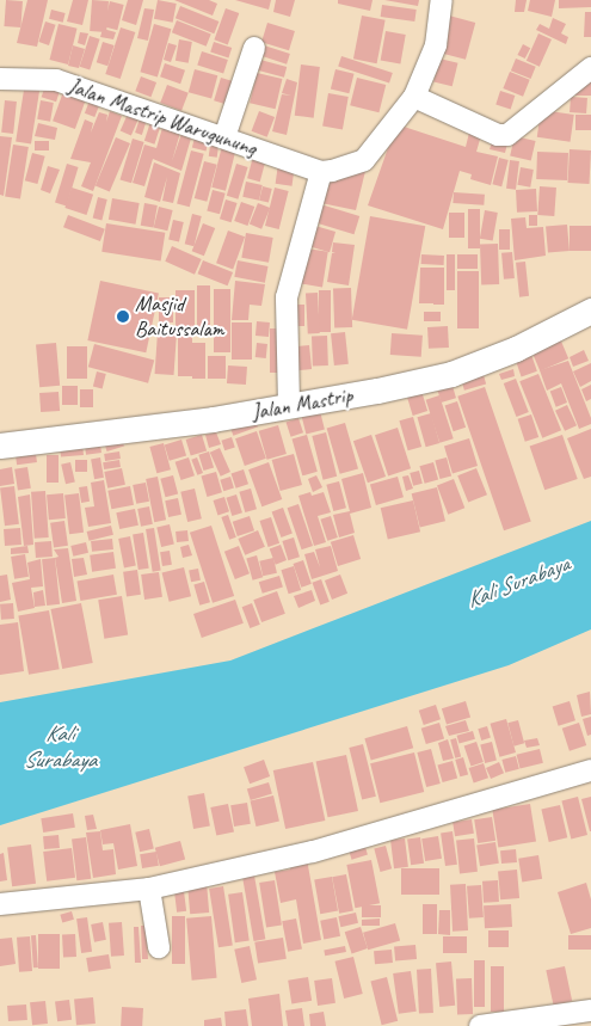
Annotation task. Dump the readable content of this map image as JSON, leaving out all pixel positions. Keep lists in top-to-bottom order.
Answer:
{
  "streets": {
    "main road": ["Jalan Mastrip"],
    "street": ["Jalan Mastrip Warugunung"]
  },
  "water": ["Kali Surabaya"],
  "places": ["Masjid Baitussalam"]
}
